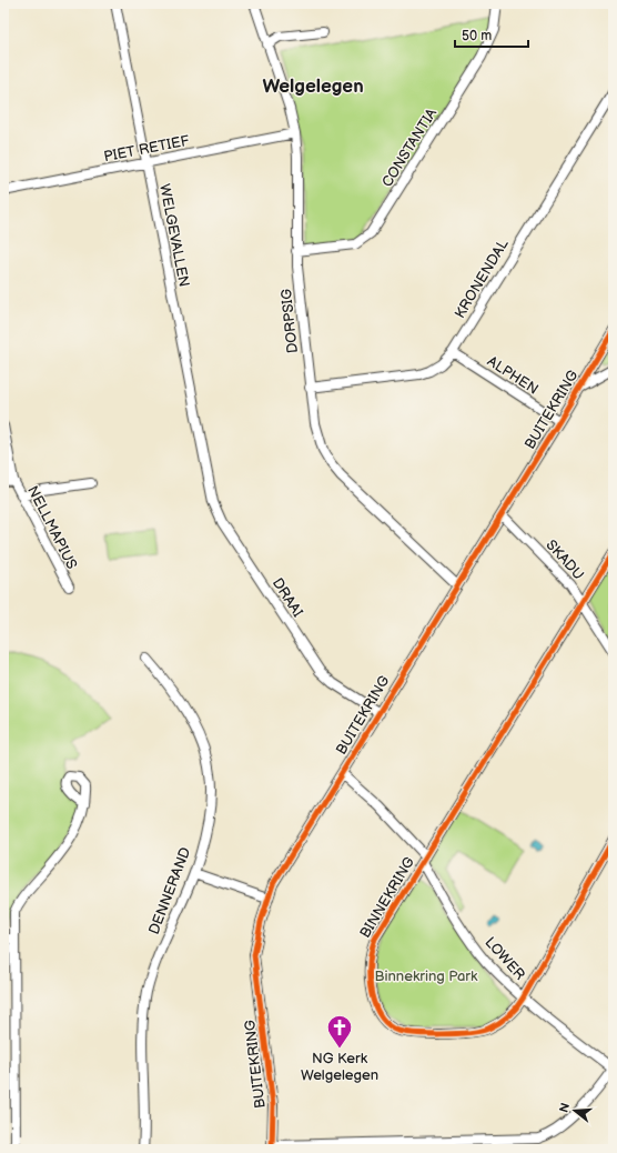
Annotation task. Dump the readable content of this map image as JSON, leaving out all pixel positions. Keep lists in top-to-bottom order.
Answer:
{
  "streets": {
    "street": [
      "CONSTANTIA",
      "PIET RETIEF",
      "WELGEVALLEN",
      "KRONENDAL",
      "DORPSIG",
      "ALPHEN",
      "BUITEKRING",
      "NELLMAPIUS",
      "SKADU",
      "DRAAI",
      "DENNERAND",
      "BINNEKRING",
      "LOWER"
    ]
  },
  "crossings": [
    ["CONSTANTIA", "DORPSIG"],
    ["PIET RETIEF", "WELGEVALLEN"],
    ["PIET RETIEF", "DORPSIG"],
    ["WELGEVALLEN", "DRAAI"],
    ["KRONENDAL", "DORPSIG"],
    ["KRONENDAL", "ALPHEN"],
    ["DORPSIG", "BUITEKRING"],
    ["ALPHEN", "BUITEKRING"],
    ["BUITEKRING", "SKADU"],
    ["BUITEKRING", "DRAAI"],
    ["BUITEKRING", "LOWER"],
    ["SKADU", "BINNEKRING"],
    ["BINNEKRING", "LOWER"]
  ],
  "districts": ["Welgelegen"],
  "parks": ["Binnekring Park"],
  "places": {
    "church": ["NG Kerk Welgelegen"]
  },
  "scale_bar": "50 m",
  "north": "left"
}
